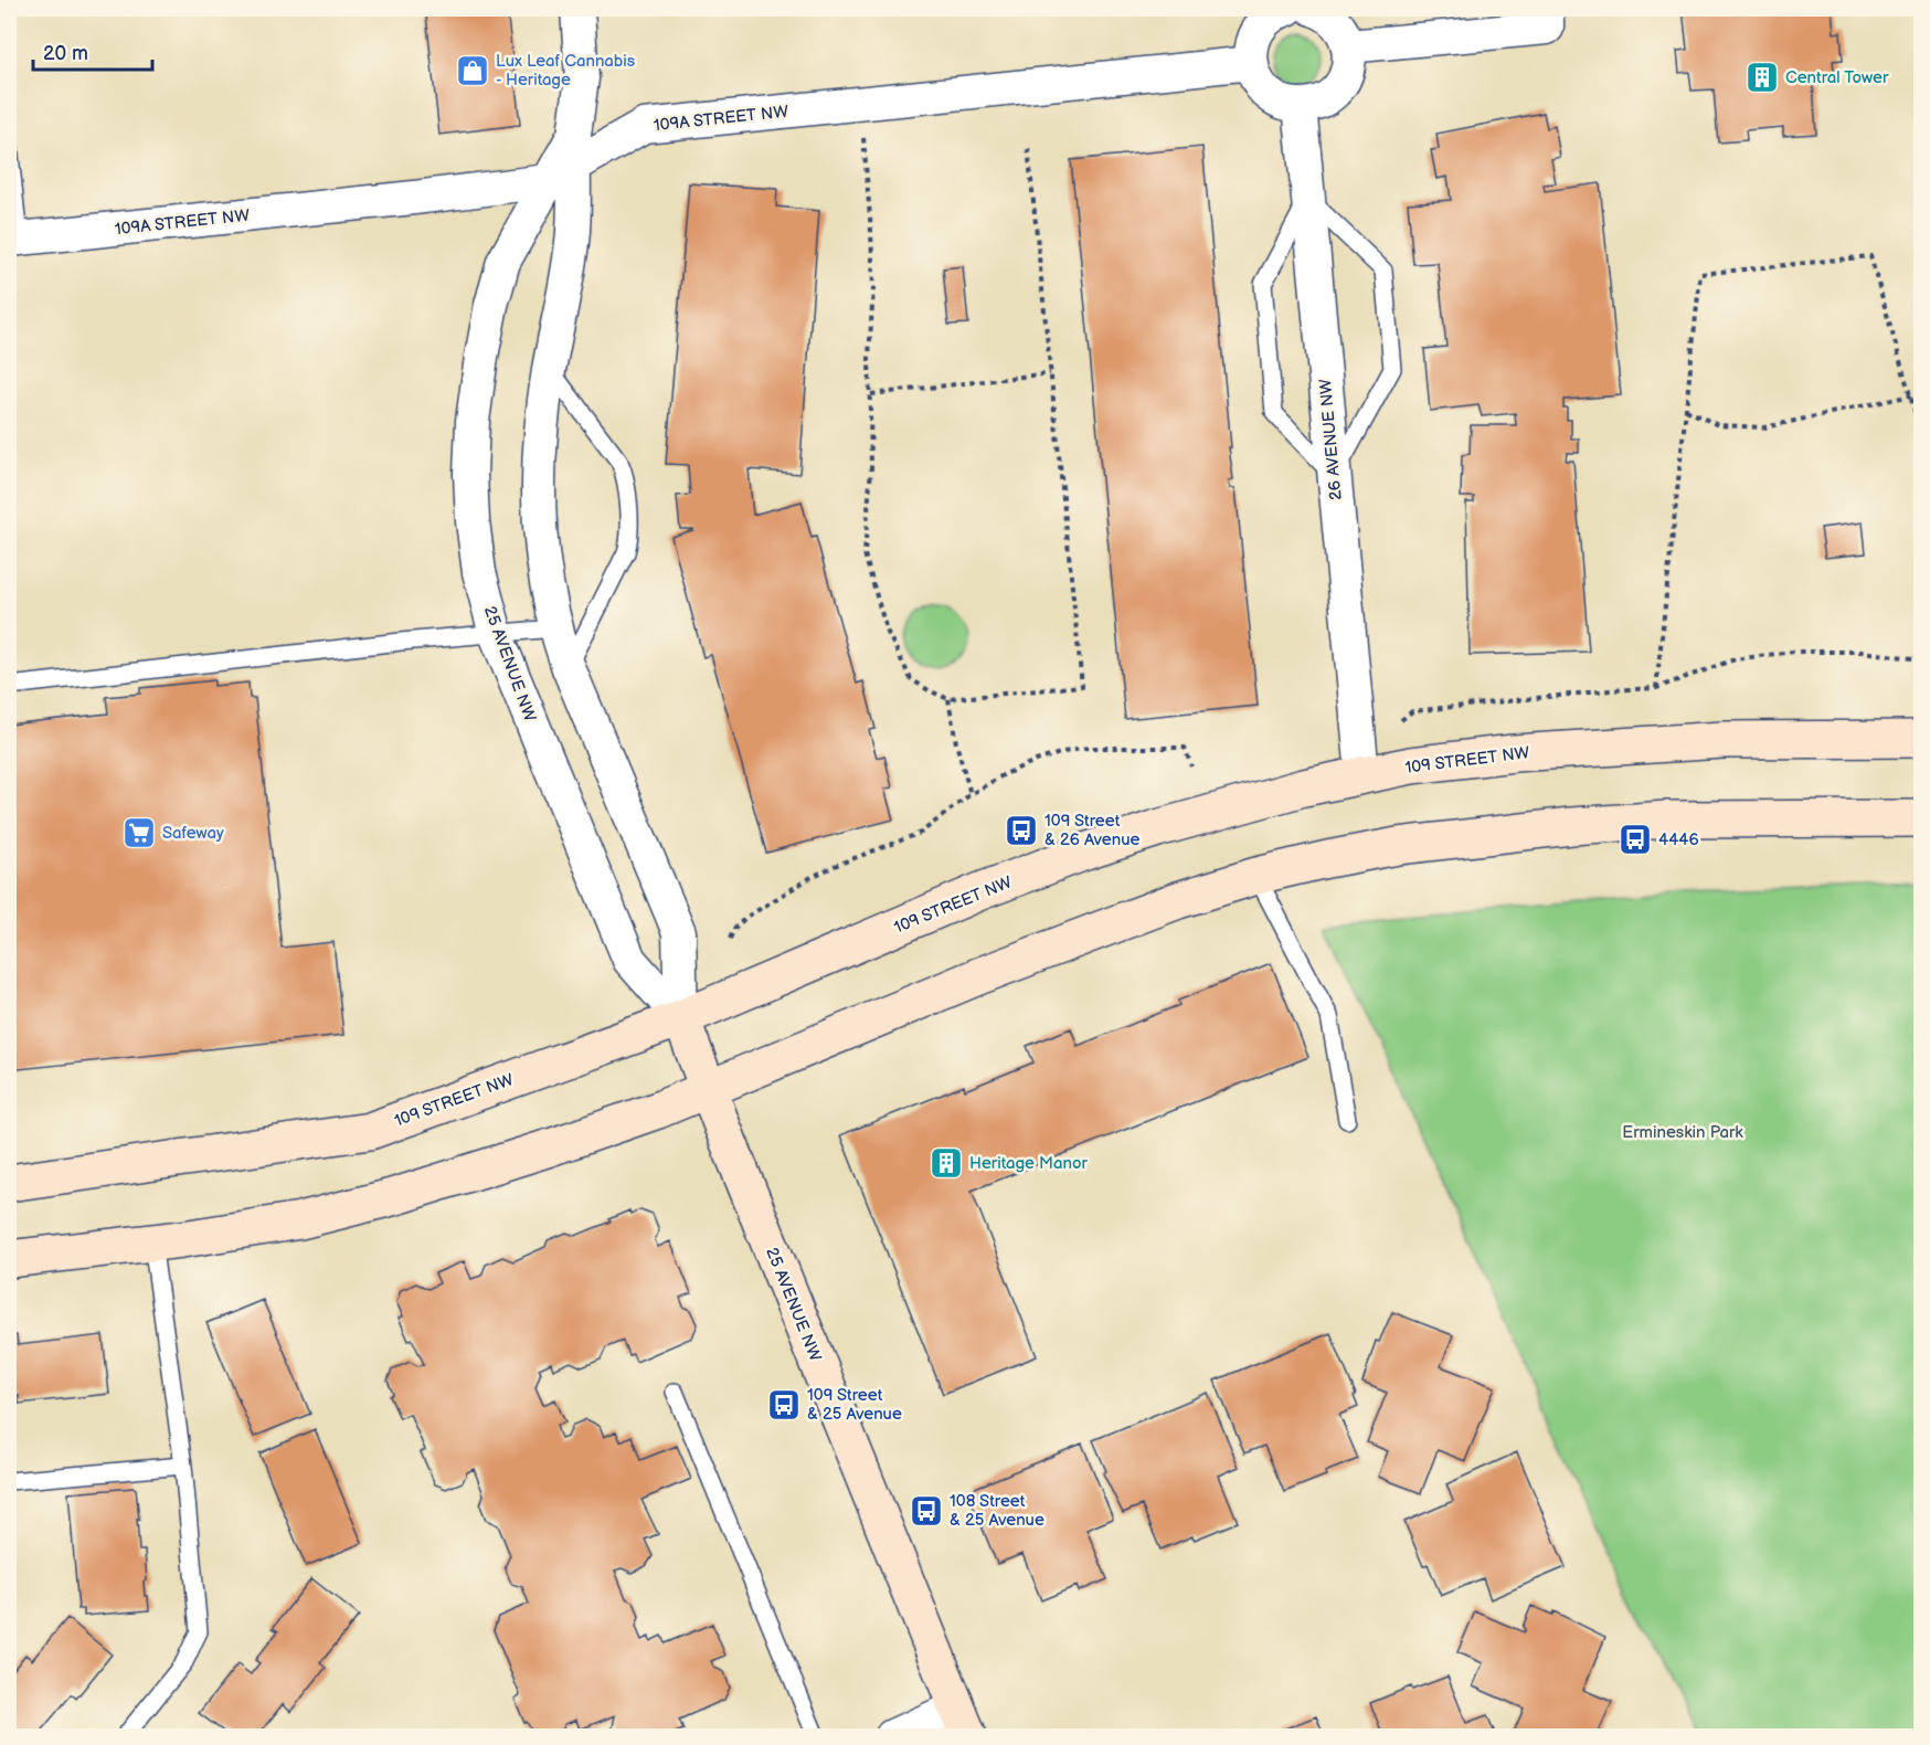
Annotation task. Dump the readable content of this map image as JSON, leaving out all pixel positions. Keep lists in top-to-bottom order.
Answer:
{
  "streets": {
    "street": [
      "109A STREET NW",
      "26 AVENUE NW",
      "25 AVENUE NW",
      "109 STREET NW"
    ]
  },
  "crossings": [
    ["109A STREET NW", "25 AVENUE NW"],
    ["26 AVENUE NW", "109 STREET NW"],
    ["25 AVENUE NW", "109 STREET NW"]
  ],
  "parks": ["Ermineskin Park"],
  "places": {
    "shop": ["Lux Leaf Cannabis - Heritage"],
    "building": ["Central Tower", "Heritage Manor"],
    "bus stop": [
      "109 Street & 26 Avenue",
      "4446",
      "109 Street & 25 Avenue",
      "108 Street & 25 Avenue"
    ],
    "supermarket": ["Safeway"]
  },
  "scale_bar": "20 m"
}
